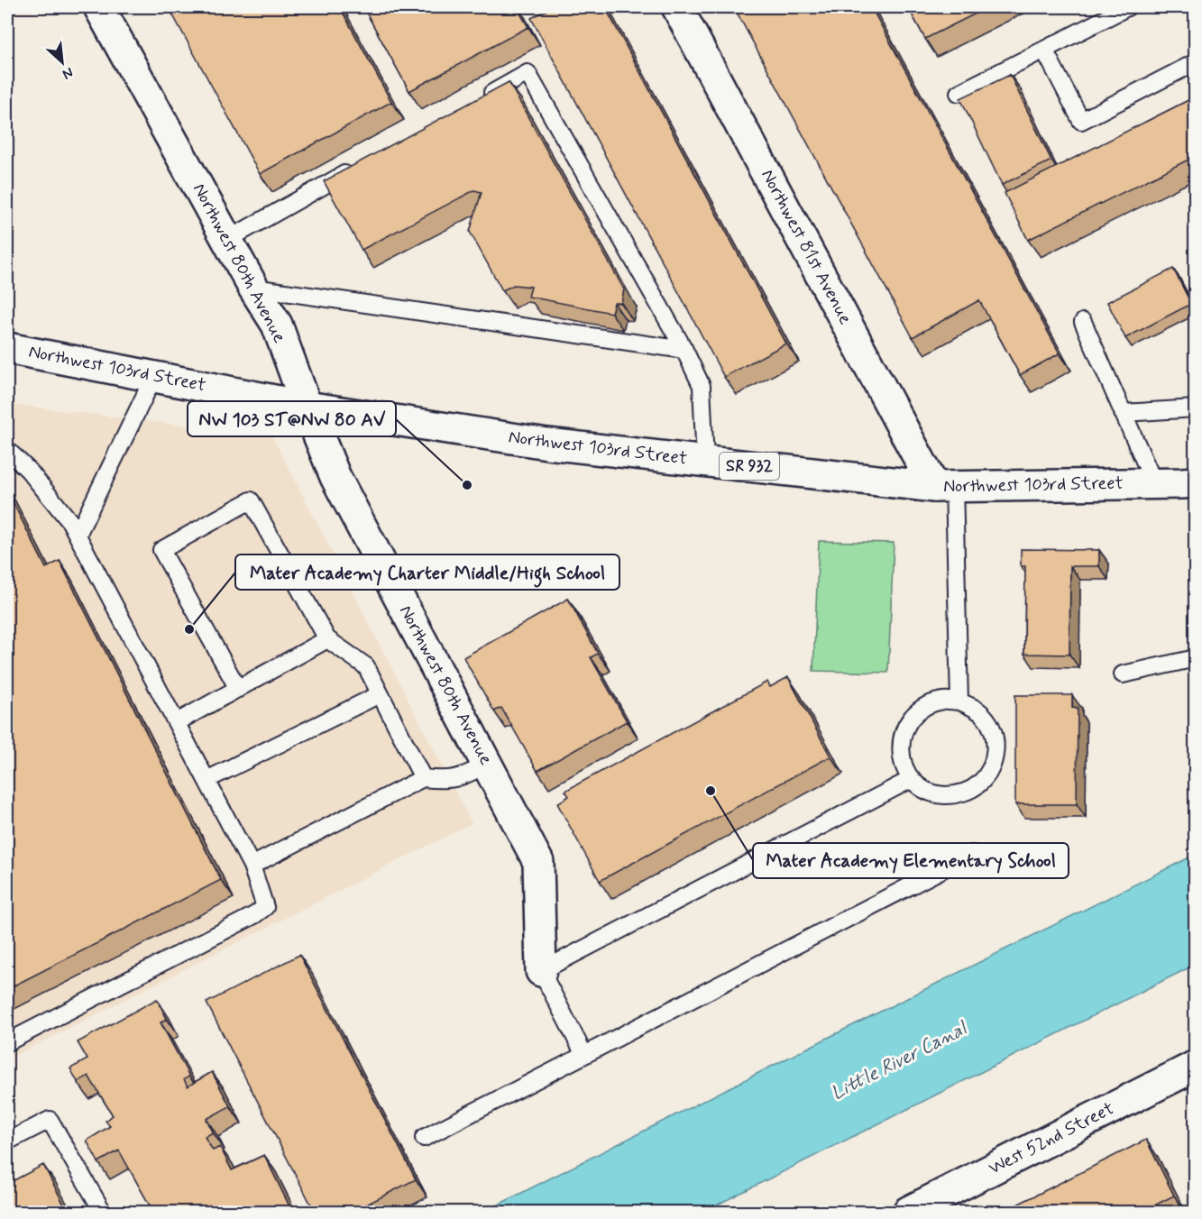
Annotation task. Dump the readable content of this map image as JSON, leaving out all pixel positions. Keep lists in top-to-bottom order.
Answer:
{
  "streets": {
    "street": [
      "Northwest 81st Avenue",
      "Northwest 80th Avenue",
      "Northwest 103rd Street",
      "SR 932",
      "West 52nd Street"
    ]
  },
  "crossings": [
    ["Northwest 81st Avenue", "Northwest 103rd Street"],
    ["Northwest 80th Avenue", "Northwest 103rd Street"]
  ],
  "water": ["Little River Canal"],
  "places": ["NW 103 ST@NW 80 AV", "Mater Academy Charter Middle/High School", "Mater Academy Elementary School"],
  "north": "bottom right"
}
